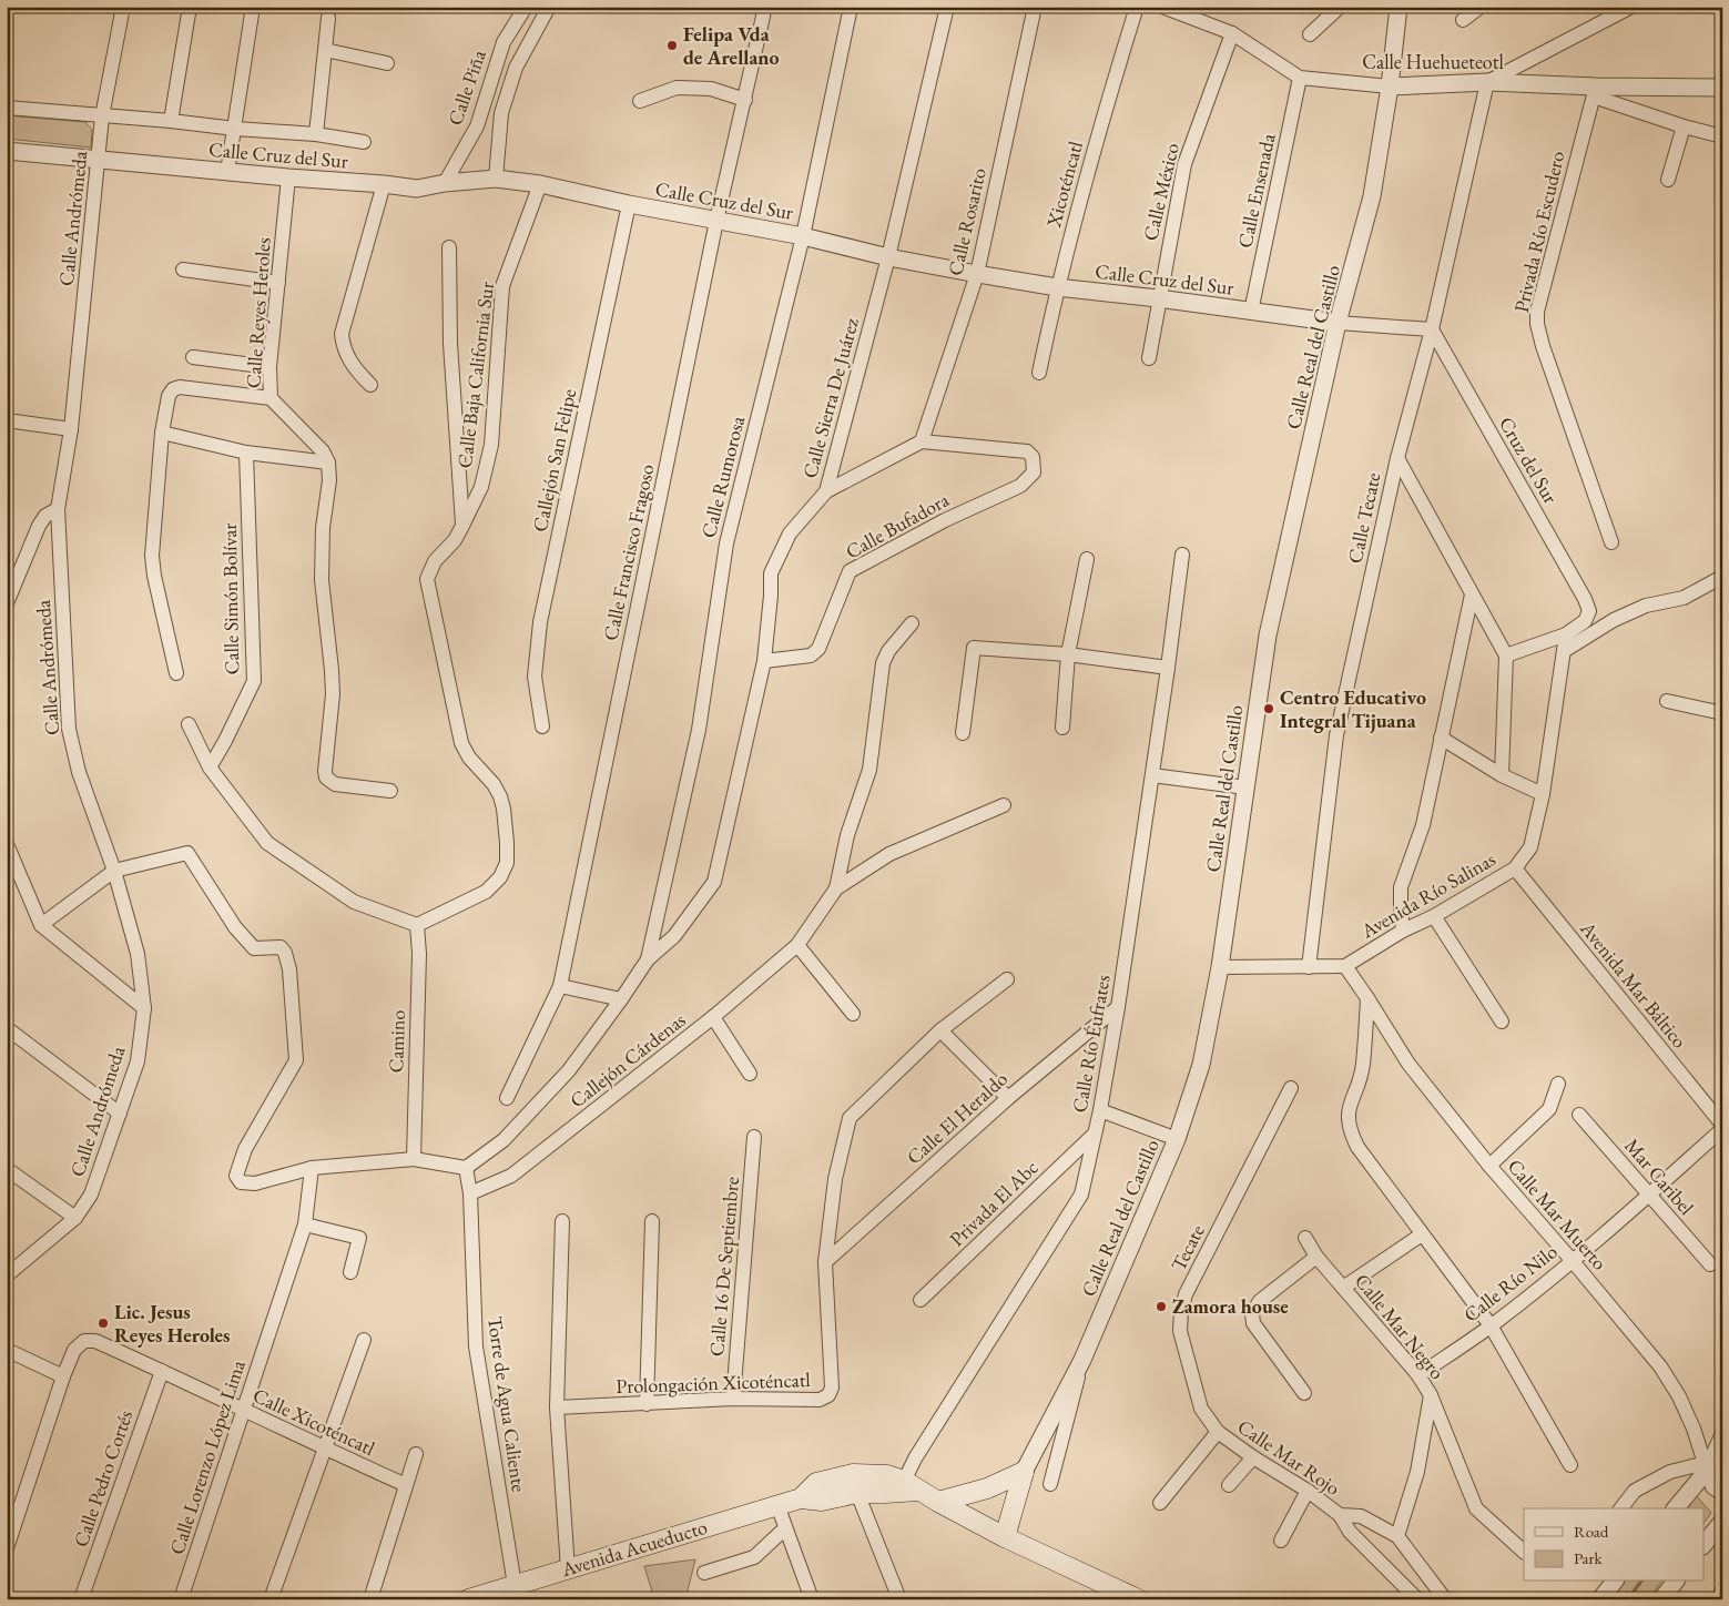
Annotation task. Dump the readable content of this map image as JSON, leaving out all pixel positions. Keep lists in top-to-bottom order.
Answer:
{
  "streets": {
    "main road": ["Avenida Acueducto"],
    "street": [
      "Calle Huehueteotl",
      "Calle Piña",
      "Calle Cruz del Sur",
      "Xicoténcatl",
      "Calle Ensenada",
      "Calle México",
      "Calle Andrómeda",
      "Calle Rosarito",
      "Privada Río Escudero",
      "Calle Reyes Heroles",
      "Calle Real del Castillo",
      "Calle Baja California Sur",
      "Calle Sierra De Juárez",
      "Callejón San Felipe",
      "Cruz del Sur",
      "Calle Rumorosa",
      "Calle Tecate",
      "Calle Bufadora",
      "Calle Francisco Fragoso",
      "Calle Simón Bolívar",
      "Avenida Río Salinas",
      "Avenida Mar Báltico",
      "Camino",
      "Calle Río Éufrates",
      "Callejón Cárdenas",
      "Calle El Heraldo",
      "Mar Caribel",
      "Privada El Abc",
      "Calle Mar Muerto",
      "Tecate",
      "Calle 16 De Septiembre",
      "Calle Río Nilo",
      "Calle Mar Negro",
      "Prolongación Xicoténcatl",
      "Torre de Agua Caliente",
      "Calle Xicoténcatl",
      "Calle Lorenzo López Lima",
      "Calle Mar Rojo",
      "Calle Pedro Cortés"
    ]
  },
  "crossings": [
    ["Calle Huehueteotl", "Calle Ensenada"],
    ["Calle Huehueteotl", "Calle México"],
    ["Calle Huehueteotl", "Privada Río Escudero"],
    ["Calle Huehueteotl", "Calle Real del Castillo"],
    ["Calle Huehueteotl", "Calle Tecate"],
    ["Calle Piña", "Calle Cruz del Sur"],
    ["Calle Cruz del Sur", "Xicoténcatl"],
    ["Calle Cruz del Sur", "Calle Ensenada"],
    ["Calle Cruz del Sur", "Calle México"],
    ["Calle Cruz del Sur", "Calle Andrómeda"],
    ["Calle Cruz del Sur", "Calle Rosarito"],
    ["Calle Cruz del Sur", "Calle Reyes Heroles"],
    ["Calle Cruz del Sur", "Calle Real del Castillo"],
    ["Calle Cruz del Sur", "Calle Baja California Sur"],
    ["Calle Cruz del Sur", "Calle Sierra De Juárez"],
    ["Calle Cruz del Sur", "Callejón San Felipe"],
    ["Calle Cruz del Sur", "Cruz del Sur"],
    ["Calle Cruz del Sur", "Calle Rumorosa"],
    ["Calle Cruz del Sur", "Calle Tecate"],
    ["Calle Cruz del Sur", "Calle Francisco Fragoso"],
    ["Calle Rosarito", "Calle Bufadora"],
    ["Calle Real del Castillo", "Avenida Río Salinas"],
    ["Calle Baja California Sur", "Camino"],
    ["Calle Sierra De Juárez", "Calle Rumorosa"],
    ["Calle Sierra De Juárez", "Calle Bufadora"],
    ["Cruz del Sur", "Calle Tecate"],
    ["Cruz del Sur", "Avenida Río Salinas"],
    ["Calle Tecate", "Avenida Río Salinas"],
    ["Avenida Río Salinas", "Avenida Mar Báltico"],
    ["Avenida Río Salinas", "Calle Mar Muerto"],
    ["Avenida Mar Báltico", "Calle Río Nilo"],
    ["Calle Río Éufrates", "Calle El Heraldo"],
    ["Calle Río Éufrates", "Privada El Abc"],
    ["Calle Río Éufrates", "Avenida Acueducto"],
    ["Callejón Cárdenas", "Torre de Agua Caliente"],
    ["Calle El Heraldo", "Prolongación Xicoténcatl"],
    ["Mar Caribel", "Calle Río Nilo"],
    ["Calle Mar Muerto", "Calle Río Nilo"],
    ["Tecate", "Calle Mar Rojo"],
    ["Calle 16 De Septiembre", "Prolongación Xicoténcatl"],
    ["Calle Río Nilo", "Calle Mar Negro"],
    ["Torre de Agua Caliente", "Avenida Acueducto"],
    ["Calle Xicoténcatl", "Calle Lorenzo López Lima"],
    ["Calle Xicoténcatl", "Calle Pedro Cortés"]
  ],
  "places": [
    "Felipa Vda de Arellano",
    "Centro Educativo Integral Tijuana",
    "Zamora house",
    "Lic. Jesus Reyes Heroles"
  ],
  "legend": ["Road", "Park"]
}
